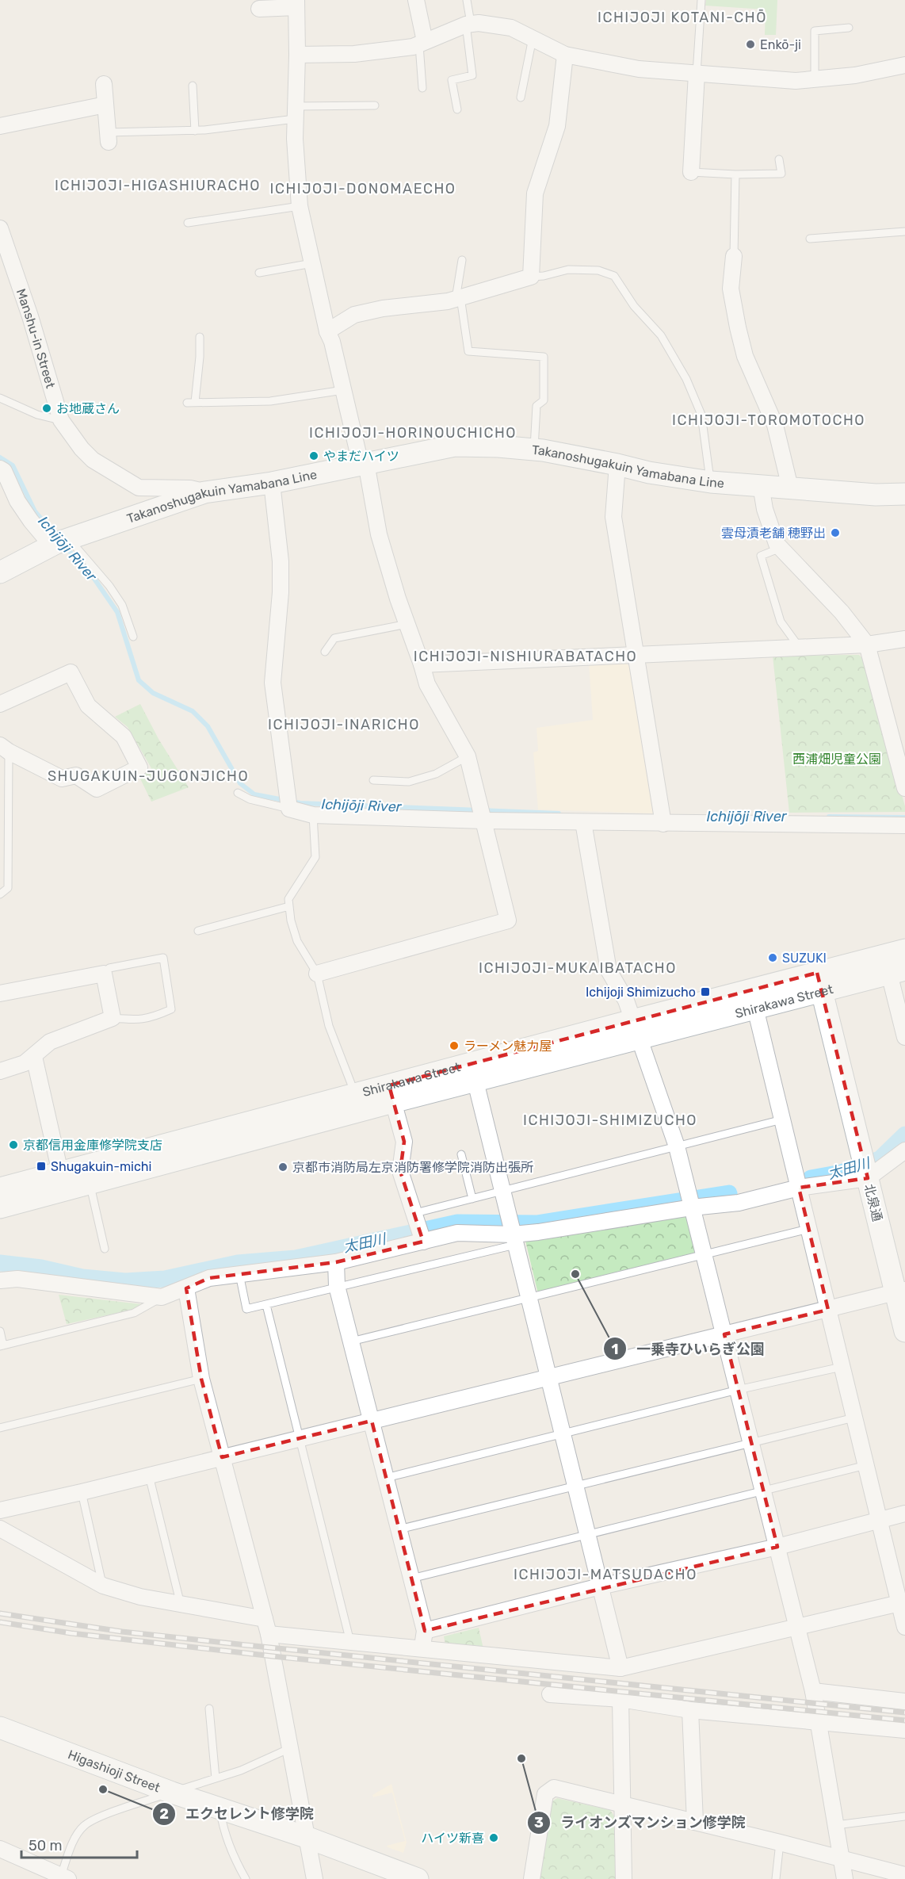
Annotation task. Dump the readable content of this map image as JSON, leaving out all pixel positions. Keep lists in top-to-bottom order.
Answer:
{
  "streets": {
    "street": [
      "Manshu-in Street",
      "Takanoshugakuin Yamabana Line",
      "Shirakawa Street",
      "北泉通",
      "Higashioji Street"
    ]
  },
  "crossings": [
    ["Manshu-in Street", "Takanoshugakuin Yamabana Line"],
    ["Shirakawa Street", "北泉通"]
  ],
  "districts": [
    "ICHIJOJI KOTANI-CHŌ",
    "ICHIJOJI-HIGASHIURACHO",
    "ICHIJOJI-DONOMAECHO",
    "ICHIJOJI-TOROMOTOCHO",
    "ICHIJOJI-HORINOUCHICHO",
    "ICHIJOJI-NISHIURABATACHO",
    "ICHIJOJI-INARICHO",
    "SHUGAKUIN-JUGONJICHO",
    "ICHIJOJI-MUKAIBATACHO",
    "ICHIJOJI-SHIMIZUCHO",
    "ICHIJOJI-MATSUDACHO"
  ],
  "water": ["Ichijōji River", "太田川"],
  "parks": ["西浦畑児童公園"],
  "places": {
    "other": [
      "Enkō-ji",
      "お地蔵さん",
      "やまだハイツ",
      "雲母漬老舗 穂野出",
      "SUZUKI",
      "ラーメン魅力屋",
      "京都信用金庫修学院支店",
      "京都市消防局左京消防署修学院消防出張所",
      "一乗寺ひいらぎ公園",
      "ライオンズマンション修学院",
      "エクセレント修学院",
      "ハイツ新喜"
    ],
    "transit": ["Ichijoji Shimizucho", "Shugakuin-michi"]
  },
  "scale_bar": "50 m"
}
